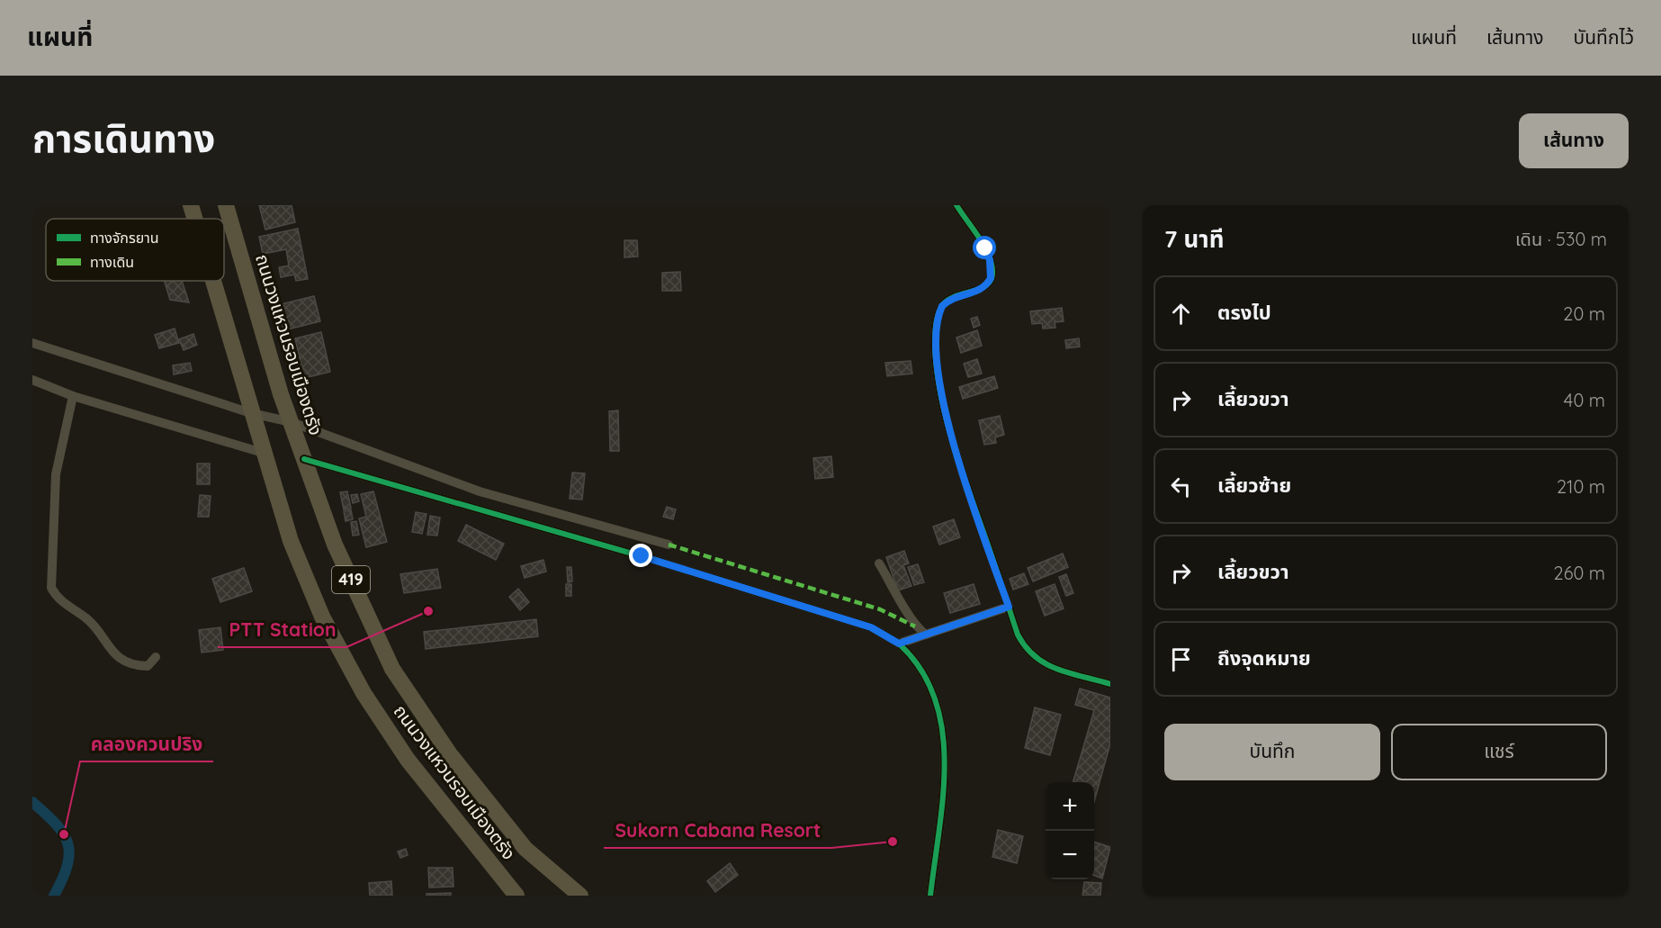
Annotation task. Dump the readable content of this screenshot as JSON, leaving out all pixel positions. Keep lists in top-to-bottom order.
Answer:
{
  "streets": {
    "highway": ["ถนนวงแหวนรอบเมืองตรัง", "419"]
  },
  "places": ["PTT Station", "คลองควนปริง", "Sukorn Cabana Resort"],
  "legend": ["ทางจักรยาน", "ทางเดิน"],
  "page": {
    "header": "แผนที่",
    "nav": ["แผนที่", "เส้นทาง", "บันทึกไว้"],
    "title": "การเดินทาง",
    "buttons": [
      "เส้นทาง",
      ["บันทึก", "แชร์"]
    ],
    "heading": ["7 นาที", "เดิน · 530 m"],
    "list": [
      ["ตรงไป", "20 m"],
      ["เลี้ยวขวา", "40 m"],
      ["เลี้ยวซ้าย", "210 m"],
      ["เลี้ยวขวา", "260 m"],
      "ถึงจุดหมาย"
    ],
    "map_buttons": ["+", "−"]
  }
}
